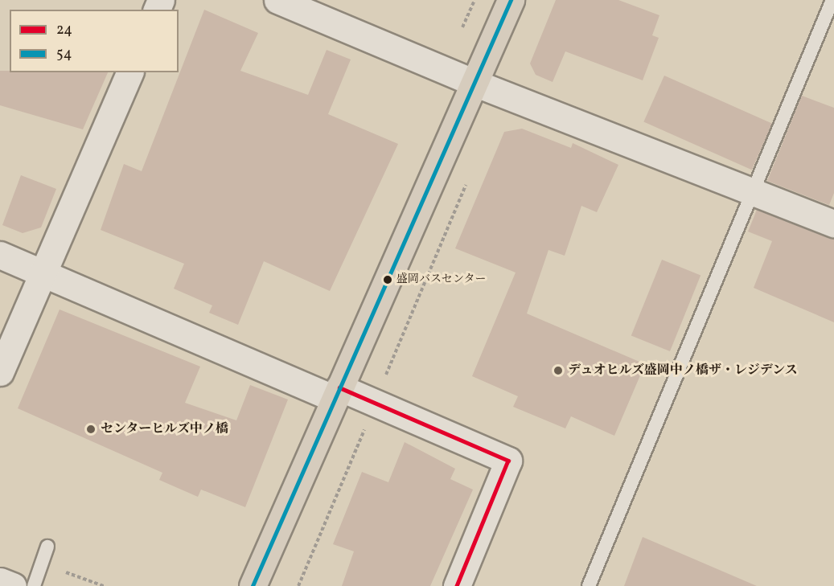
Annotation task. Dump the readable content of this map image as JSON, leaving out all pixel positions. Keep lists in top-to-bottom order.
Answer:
{
  "places": ["盛岡バスセンター", "デュオヒルズ盛岡中ノ橋ザ・レジデンス", "センターヒルズ中ノ橋"],
  "lines": ["transit line 54", "transit line 24"],
  "legend": ["24", "54"]
}
